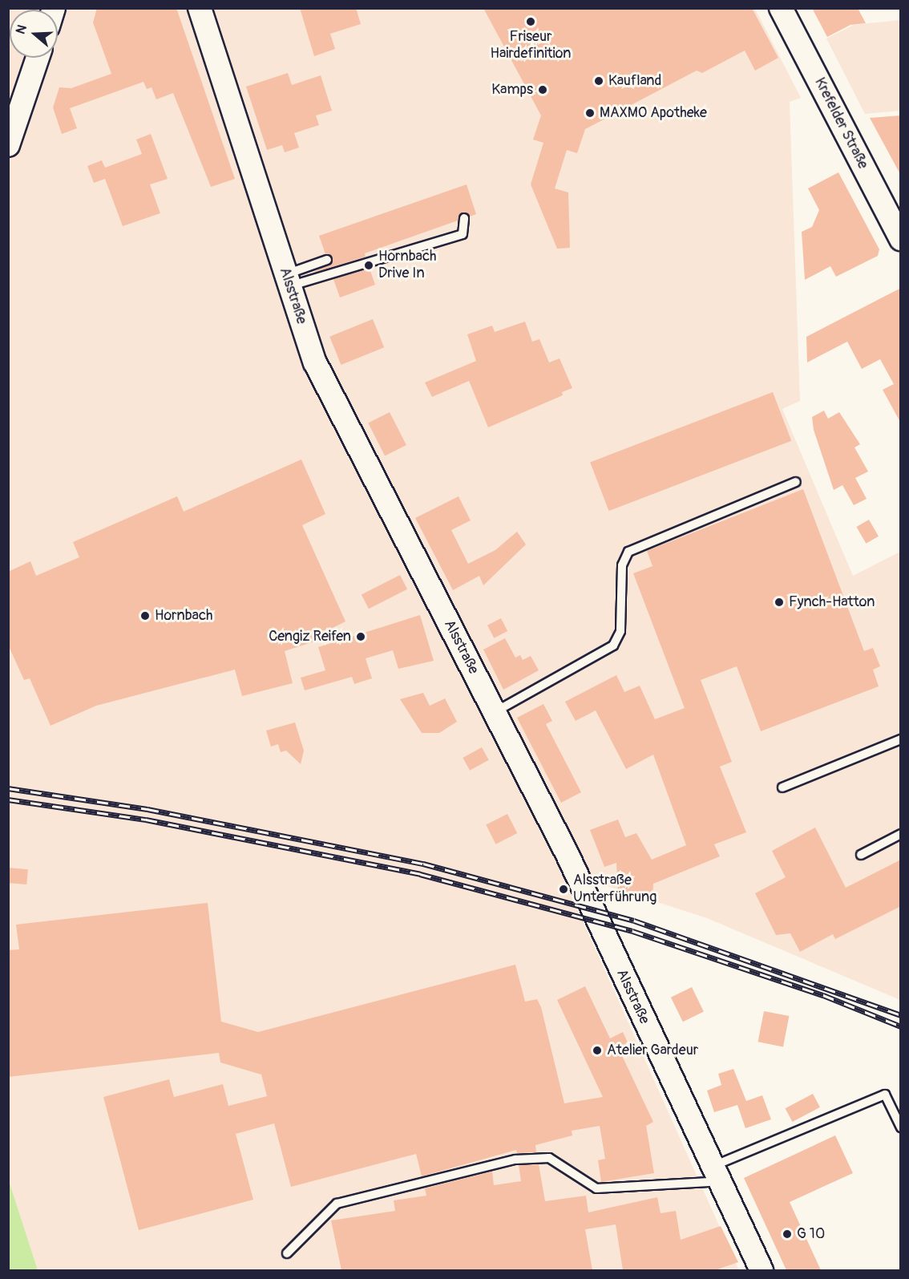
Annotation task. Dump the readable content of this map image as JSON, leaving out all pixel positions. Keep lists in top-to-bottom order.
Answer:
{
  "streets": {
    "street": ["Krefelder Straße", "Alsstraße"]
  },
  "places": [
    "Friseur Hairdefinition",
    "Kaufland",
    "Kamps",
    "MAXMO Apotheke",
    "Hornbach Drive In",
    "Fynch-Hatton",
    "Hornbach",
    "Cengiz Reifen",
    "Alsstraße Unterführung",
    "Atelier Gardeur",
    "G 10"
  ],
  "north": "left"
}
